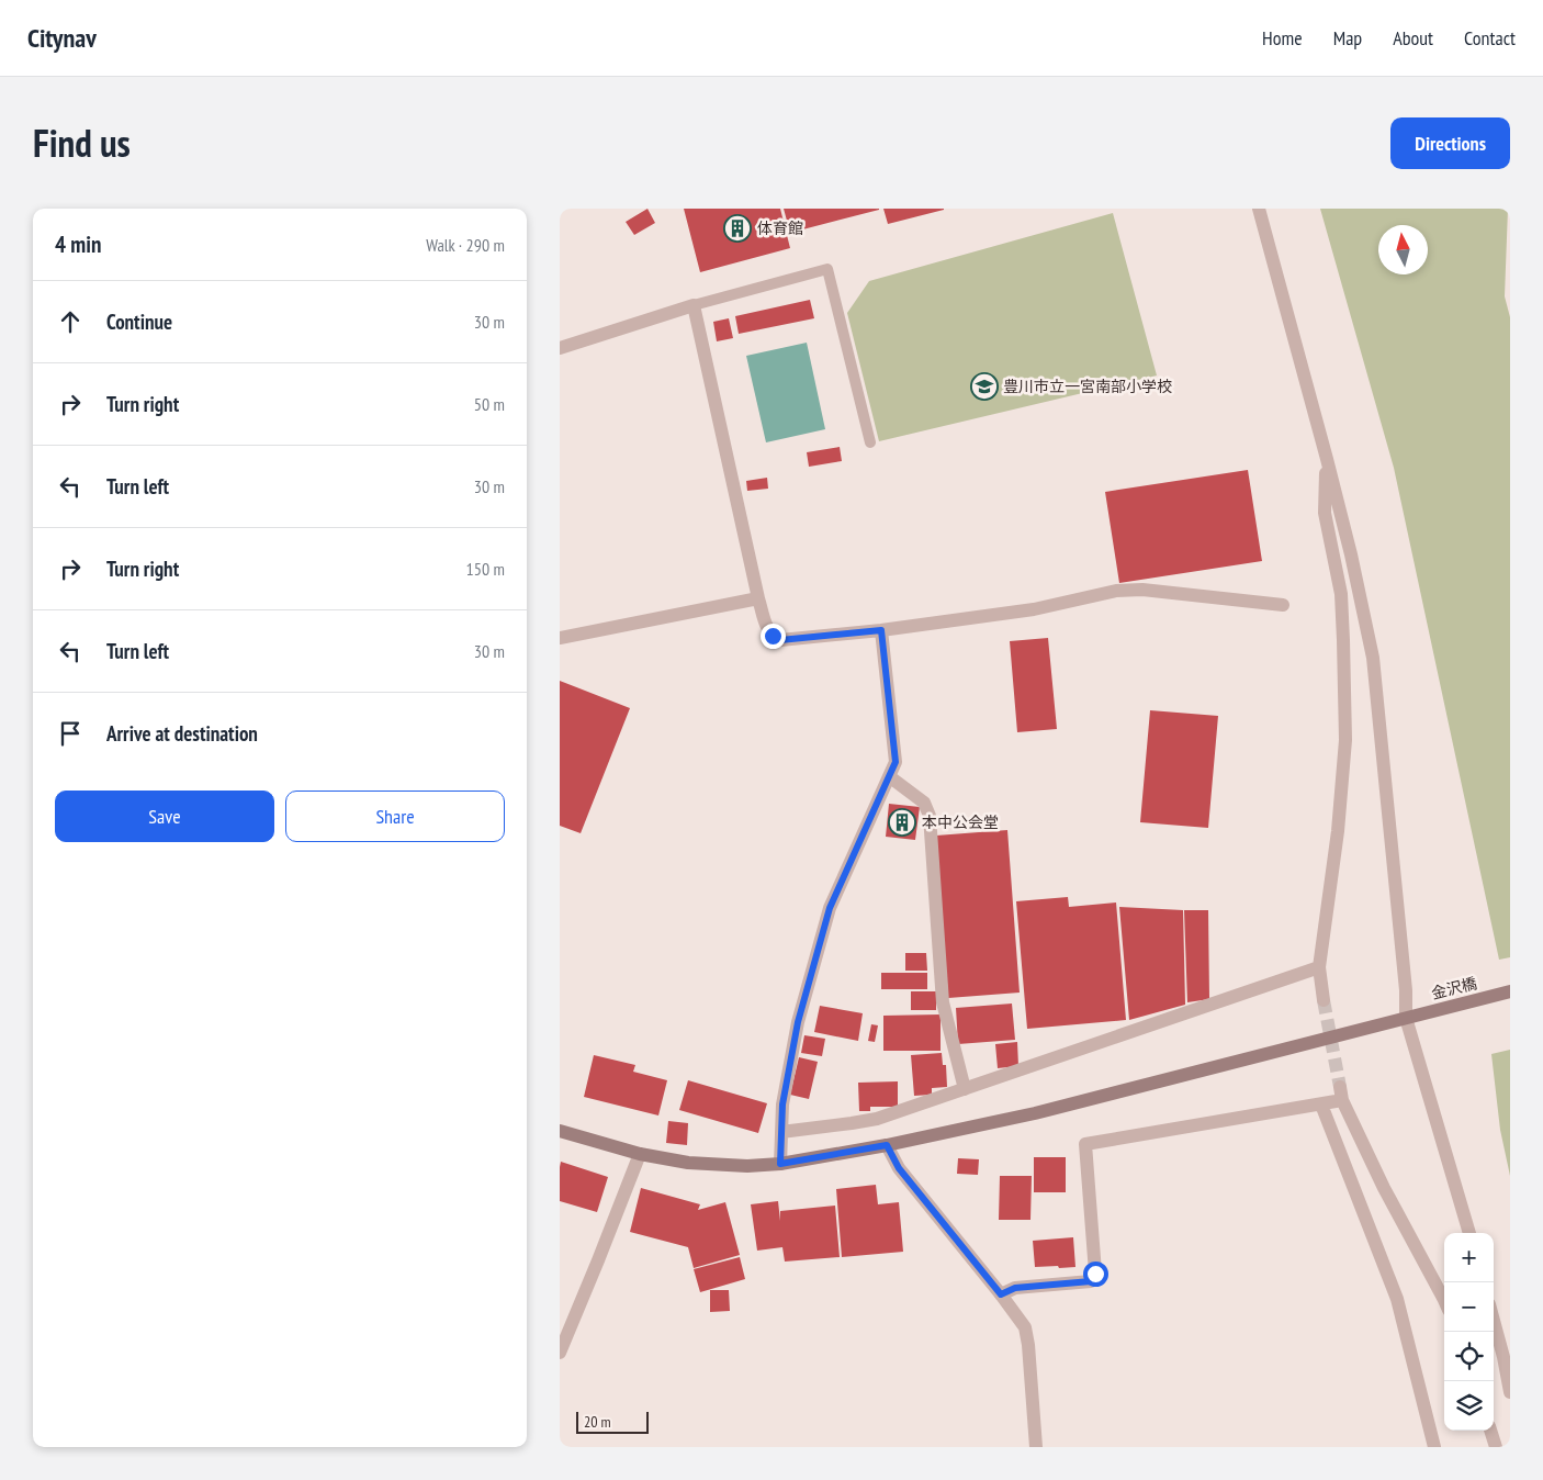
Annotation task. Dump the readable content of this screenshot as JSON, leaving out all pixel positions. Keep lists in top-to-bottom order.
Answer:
{
  "streets": {
    "main road": ["金沢橋"]
  },
  "places": {
    "building": ["体育館", "本中公会堂"],
    "school or university": ["豊川市立一宮南部小学校"]
  },
  "scale_bar": "20 m",
  "north": "top",
  "page": {
    "header": "Citynav",
    "nav": [
      "Home",
      "Map",
      "About",
      "Contact"
    ],
    "title": "Find us",
    "buttons": [
      "Directions",
      ["Save", "Share"]
    ],
    "heading": ["4 min", "Walk · 290 m"],
    "list": [
      ["Continue", "30 m"],
      ["Turn right", "50 m"],
      ["Turn left", "30 m"],
      ["Turn right", "150 m"],
      ["Turn left", "30 m"],
      "Arrive at destination"
    ],
    "map_buttons": ["+", "−"],
    "scale": "20 m"
  }
}
